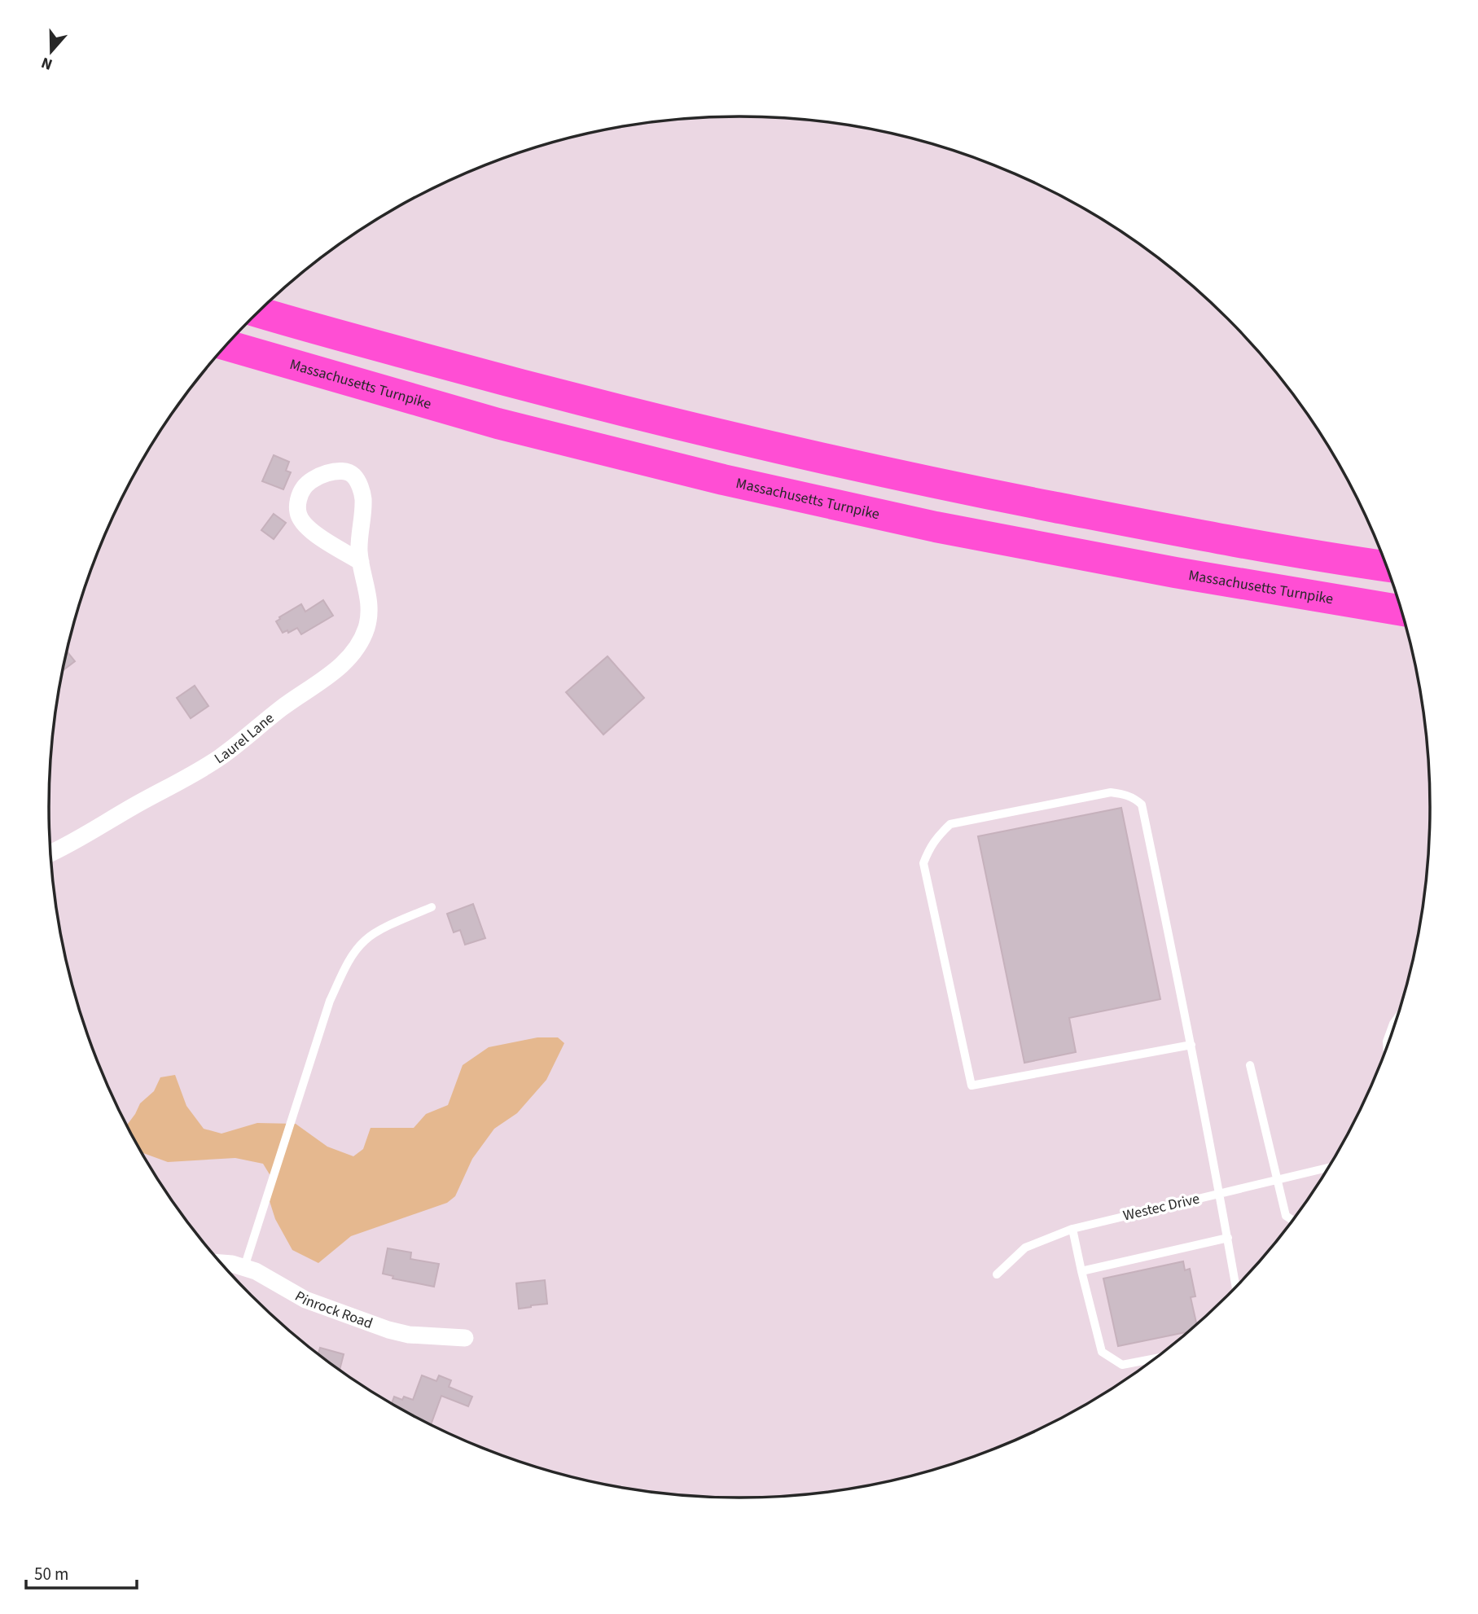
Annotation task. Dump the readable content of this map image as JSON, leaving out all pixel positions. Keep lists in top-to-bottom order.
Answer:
{
  "streets": {
    "highway": ["Massachusetts Turnpike"],
    "street": ["Laurel Lane", "Pinrock Road"],
    "lane": ["Westec Drive"]
  },
  "scale_bar": "50 m",
  "north": "bottom"
}
